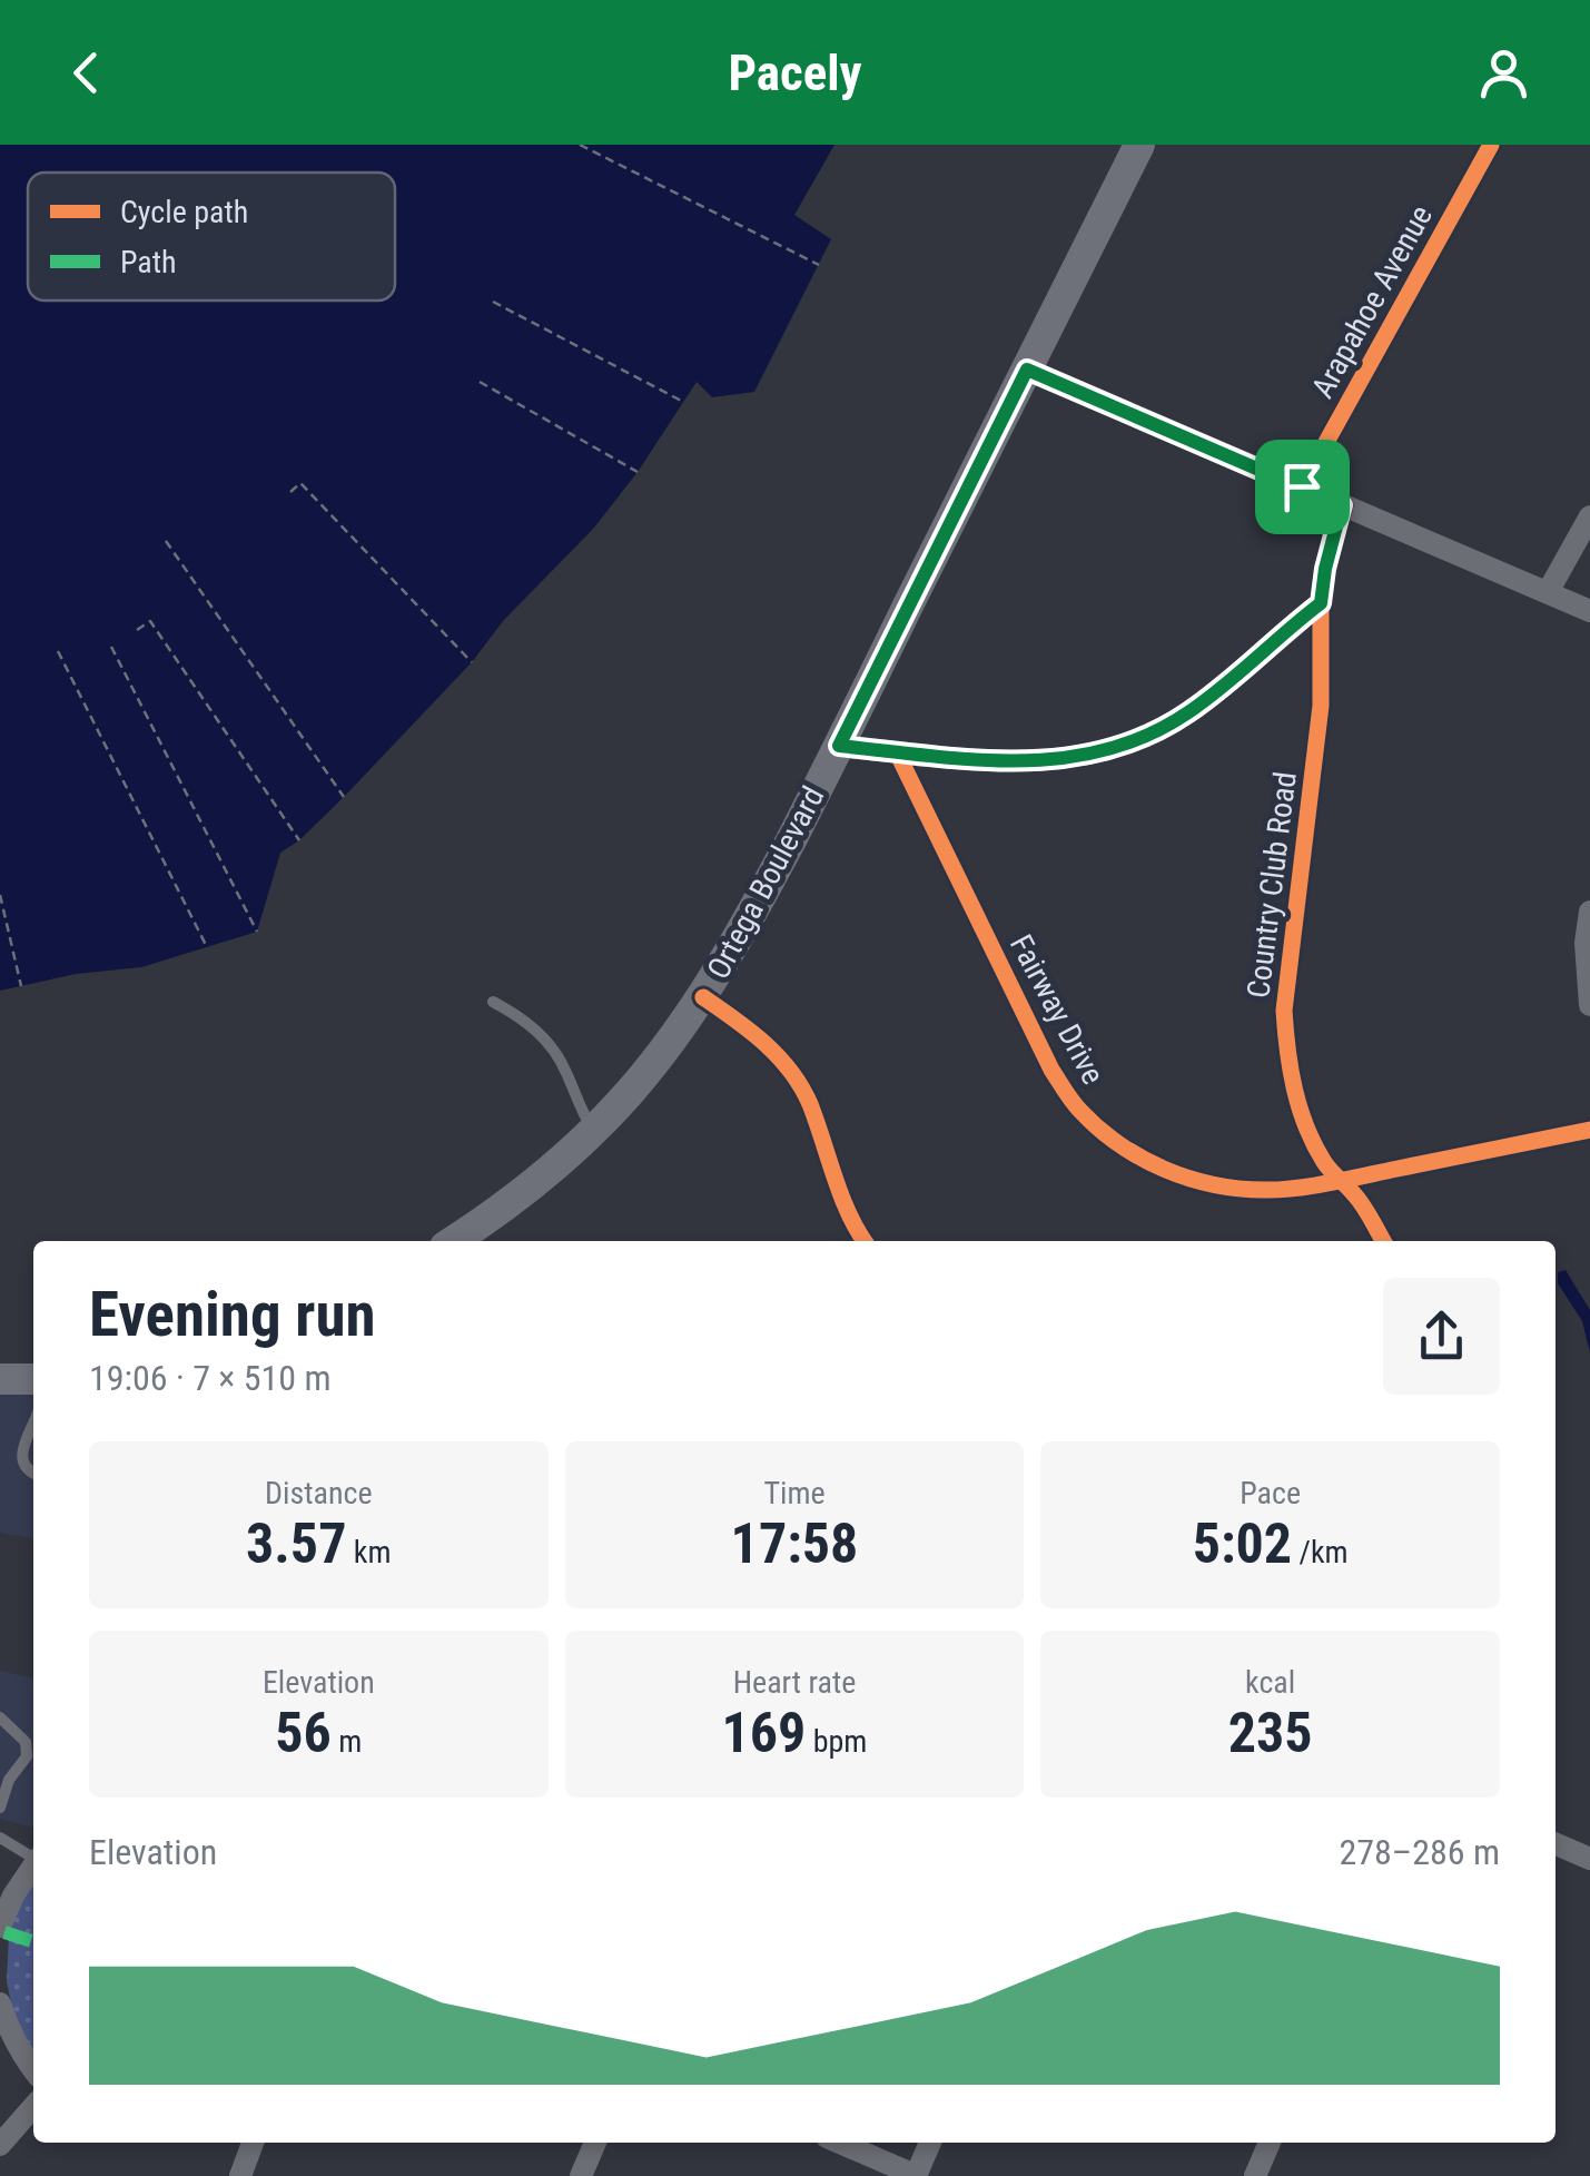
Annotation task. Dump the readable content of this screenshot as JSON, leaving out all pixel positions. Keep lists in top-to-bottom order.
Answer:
{
  "streets": {
    "main road": ["Ortega Boulevard"],
    "street": ["Arapahoe Avenue", "Country Club Road", "Fairway Drive"]
  },
  "crossings": [
    ["Country Club Road", "Fairway Drive"]
  ],
  "legend": ["Cycle path", "Path"],
  "page": {
    "header": "Pacely",
    "heading": ["Evening run", "19:06 · 7 × 510 m"],
    "stats": [
      ["Distance", "3.57 km"],
      ["Time", "17:58"],
      ["Pace", "5:02 /km"],
      ["Elevation", "56 m"],
      ["Heart rate", "169 bpm"],
      ["kcal", "235"]
    ],
    "chart": ["Elevation", "278–286 m"]
  }
}
